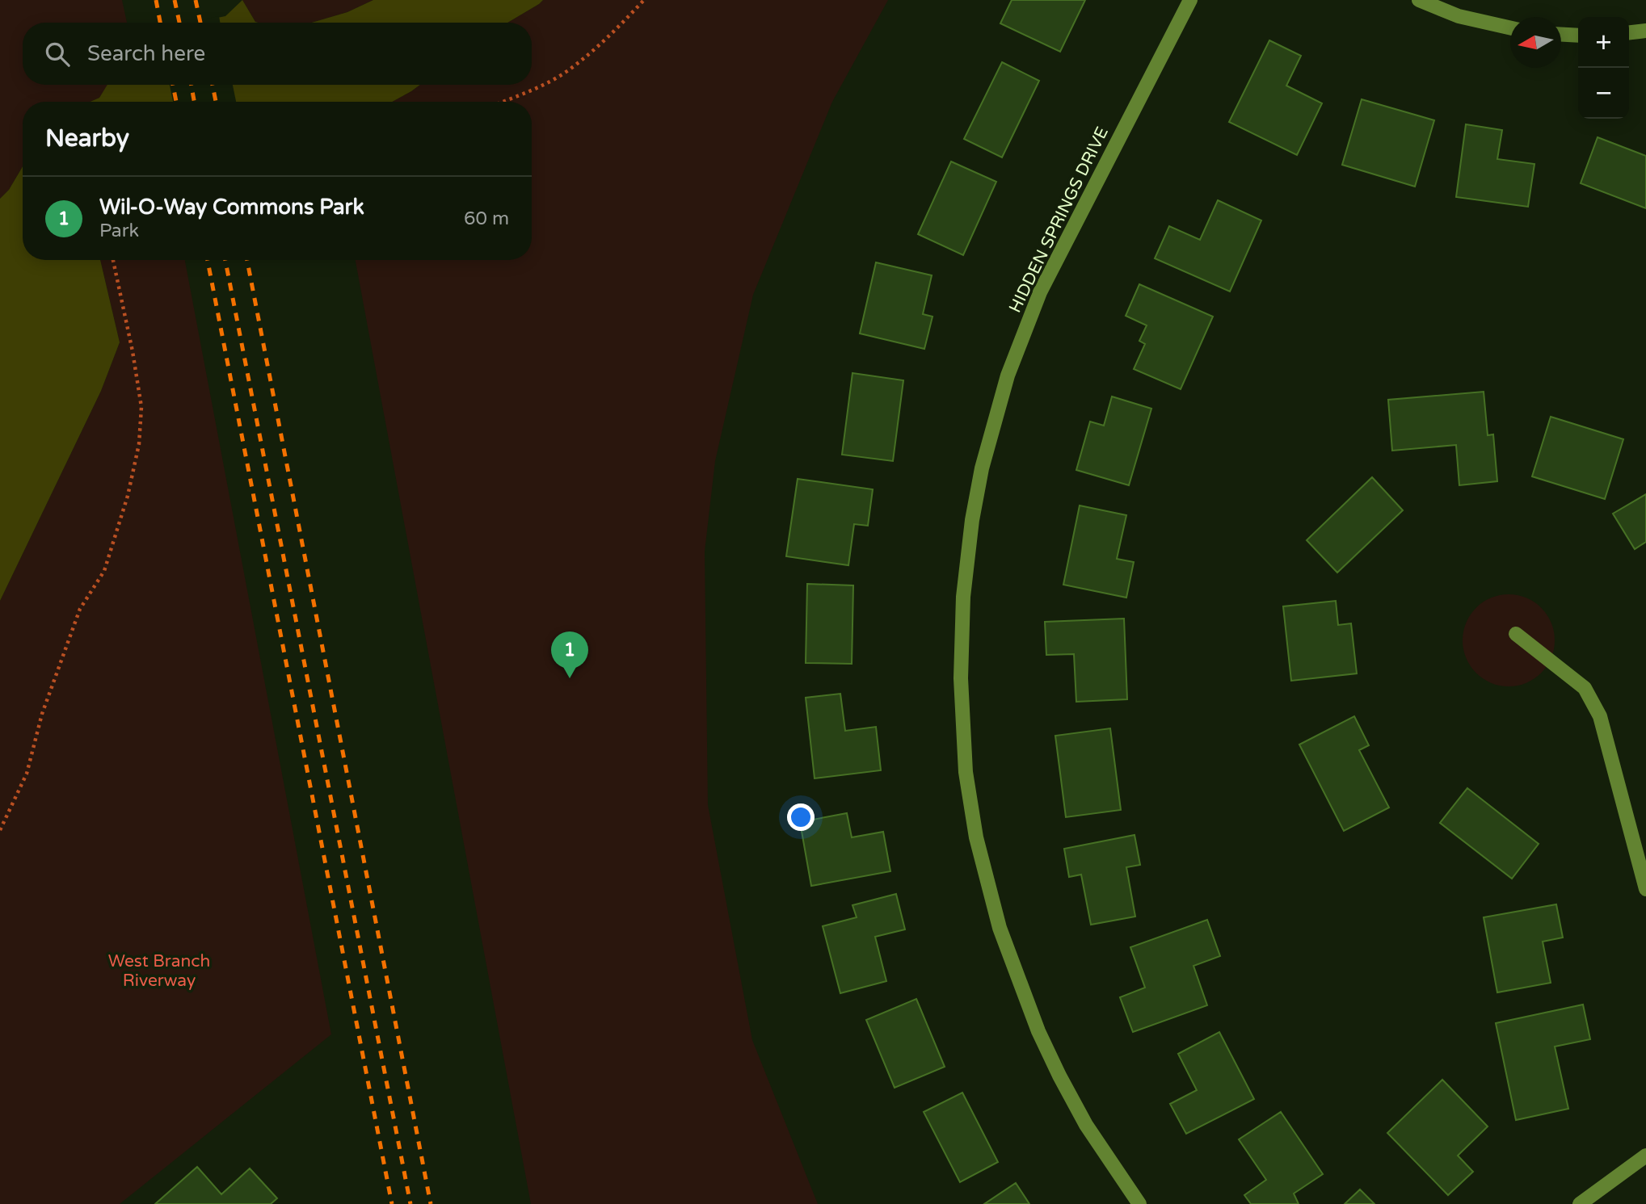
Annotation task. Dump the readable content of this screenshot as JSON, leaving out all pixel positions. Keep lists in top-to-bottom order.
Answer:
{
  "streets": {
    "street": ["HIDDEN SPRINGS DRIVE"]
  },
  "parks": ["West Branch Riverway"],
  "north": "left",
  "page": {
    "map_buttons": ["+", "−"],
    "search": "Search here",
    "heading": "Nearby",
    "list": [
      {
        "mark": "1",
        "name": "Wil-O-Way Commons Park",
        "note": "Park",
        "value": "60 m"
      }
    ],
    "pins": "1"
  }
}
